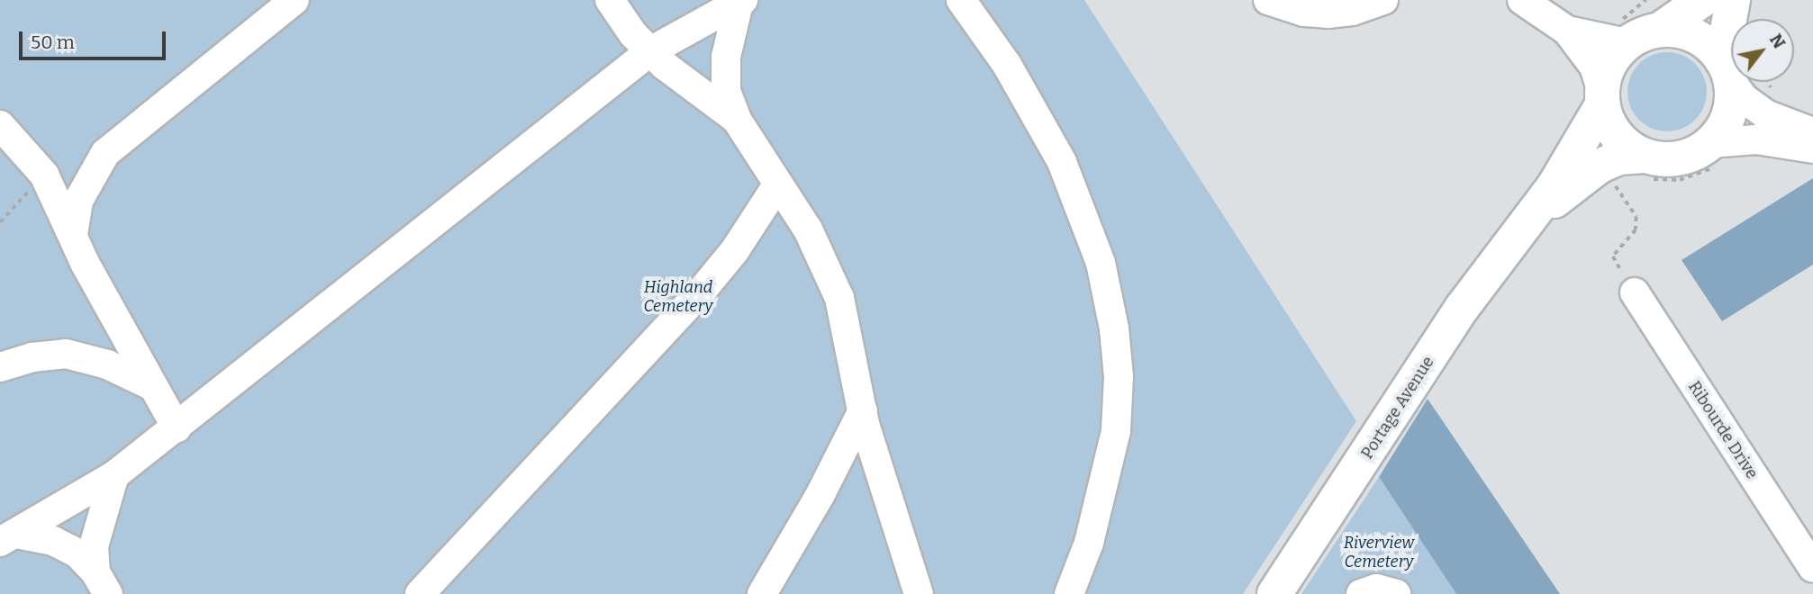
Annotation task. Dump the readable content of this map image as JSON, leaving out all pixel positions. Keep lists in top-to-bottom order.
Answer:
{
  "streets": {
    "main road": ["Portage Avenue"],
    "street": ["Ribourde Drive"]
  },
  "parks": ["Highland Cemetery", "Riverview Cemetery"],
  "scale_bar": "50 m",
  "north": "top right"
}
